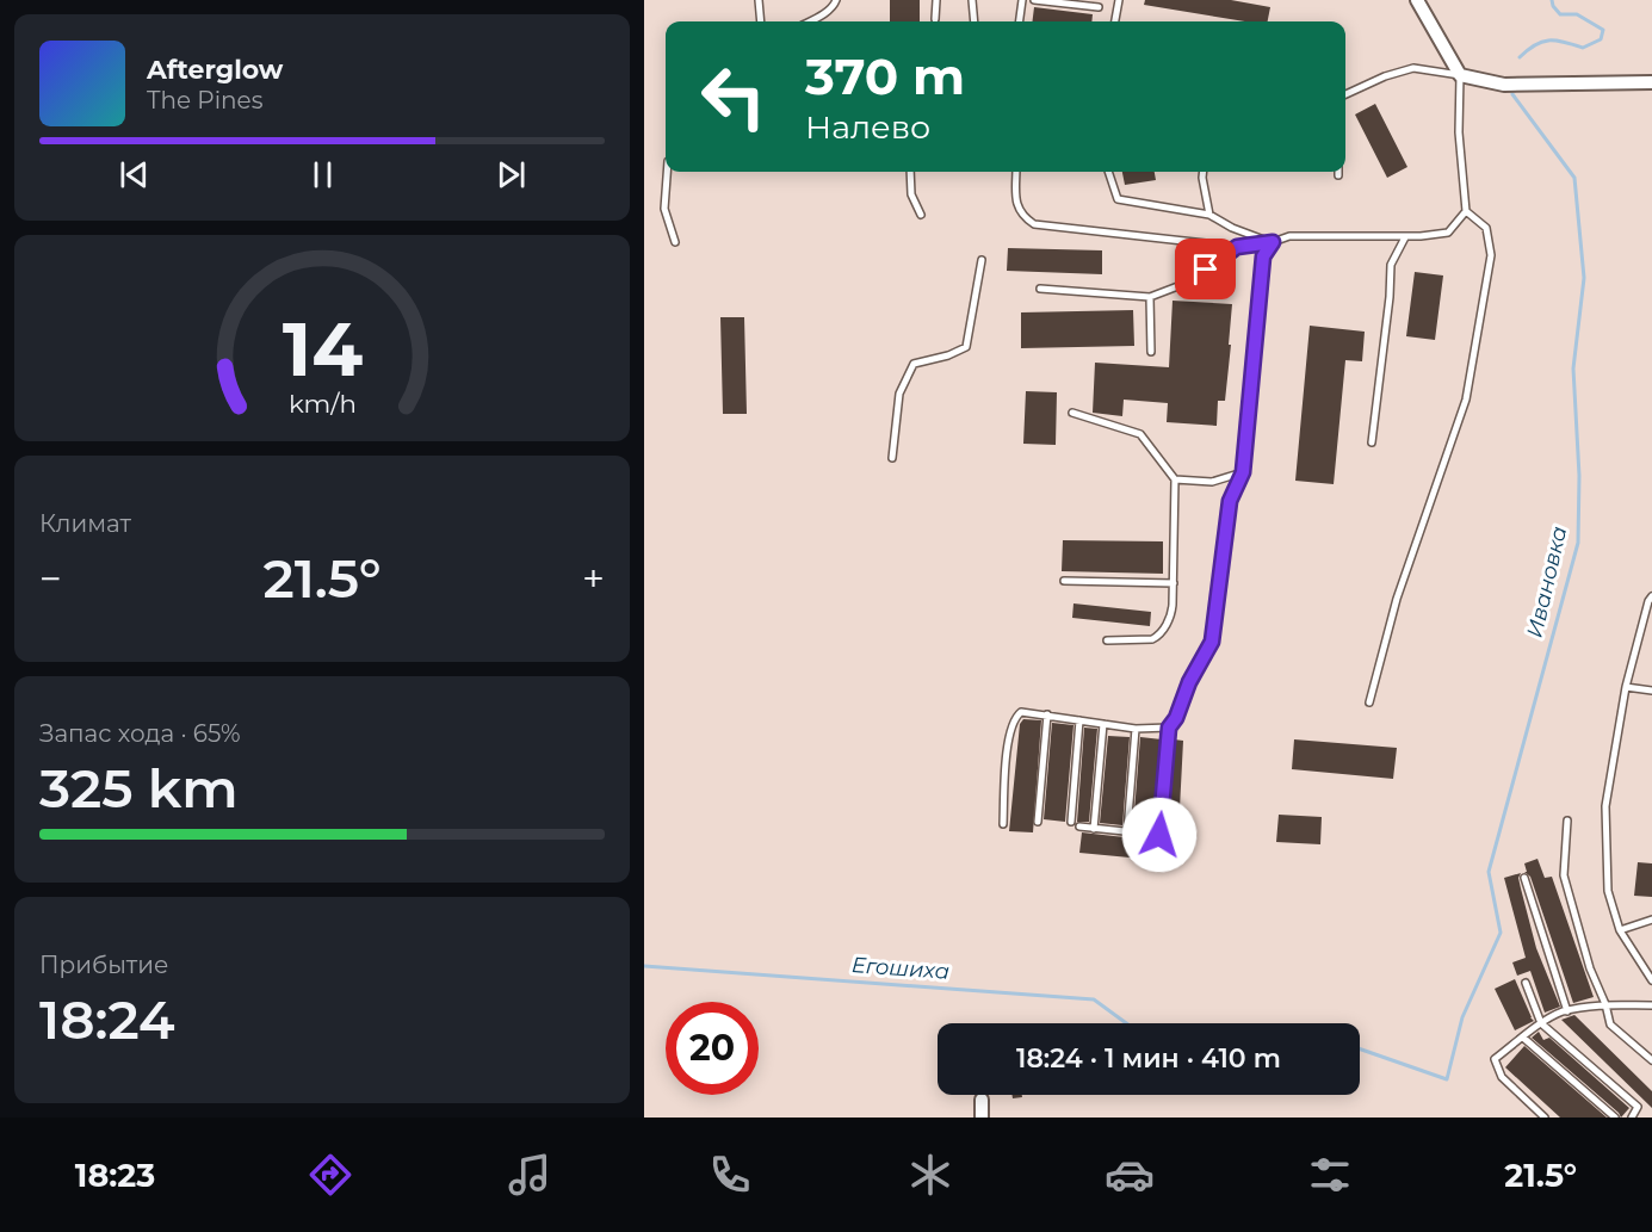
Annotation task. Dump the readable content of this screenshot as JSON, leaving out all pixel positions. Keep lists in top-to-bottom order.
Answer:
{
  "water": ["Ивановка", "Егошиха"],
  "page": {
    "turn": ["370 m", "Налево"],
    "song": ["Afterglow", "The Pines"],
    "tile": [
      "Климат",
      ["Запас хода · 65%", "325 km"],
      ["Прибытие", "18:24"]
    ],
    "heat": ["−", "21.5°", "+"],
    "limit": "20",
    "trip": "18:24 · 1 мин · 410 m",
    "tabs": ["18:23", "21.5°"],
    "gauge": ["14", "km/h"]
  }
}
